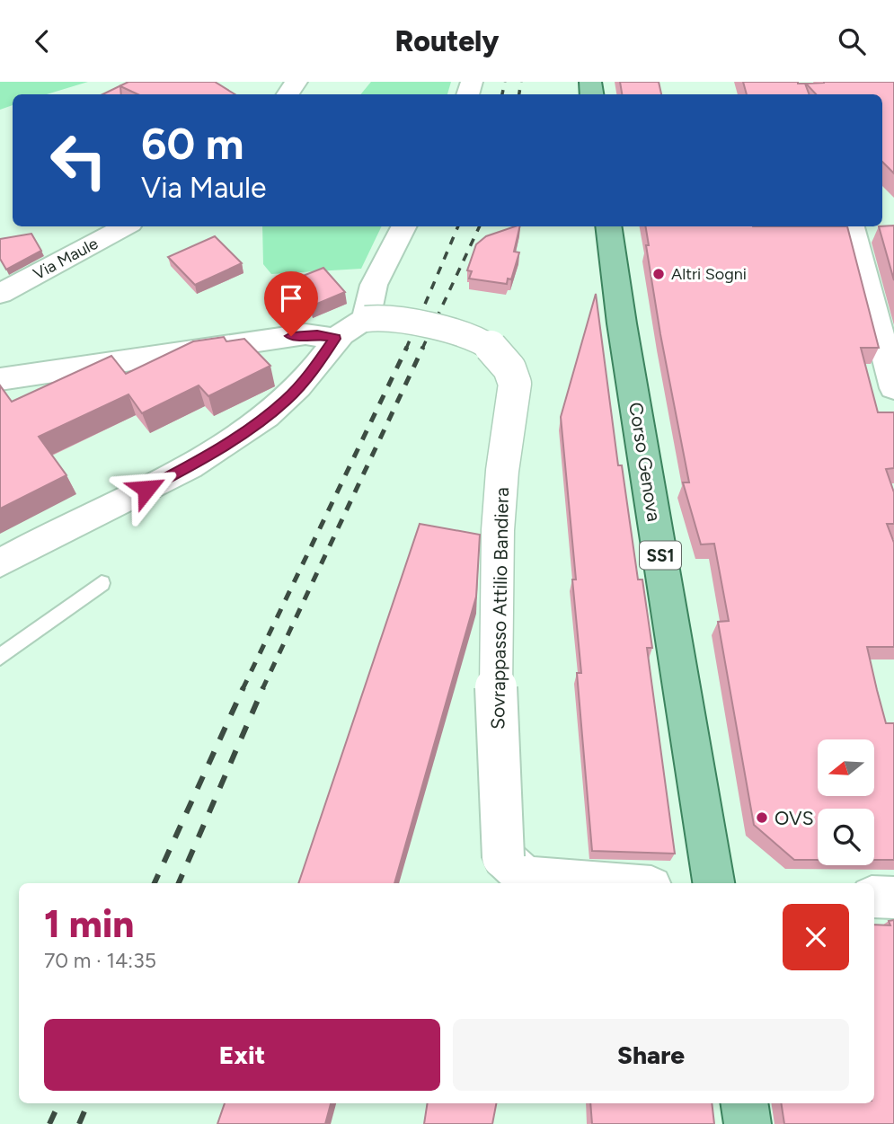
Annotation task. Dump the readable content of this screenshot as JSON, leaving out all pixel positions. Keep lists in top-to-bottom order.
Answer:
{
  "streets": {
    "main road": ["Corso Genova", "SS1"],
    "street": ["Via Maule", "Sovrappasso Attilio Bandiera"]
  },
  "places": ["Altri Sogni", "OVS"],
  "north": "left",
  "page": {
    "header": "Routely",
    "turn": ["60 m", "Via Maule"],
    "heading": ["1 min", "70 m · 14:35"],
    "buttons": ["Exit", "Share"]
  }
}
